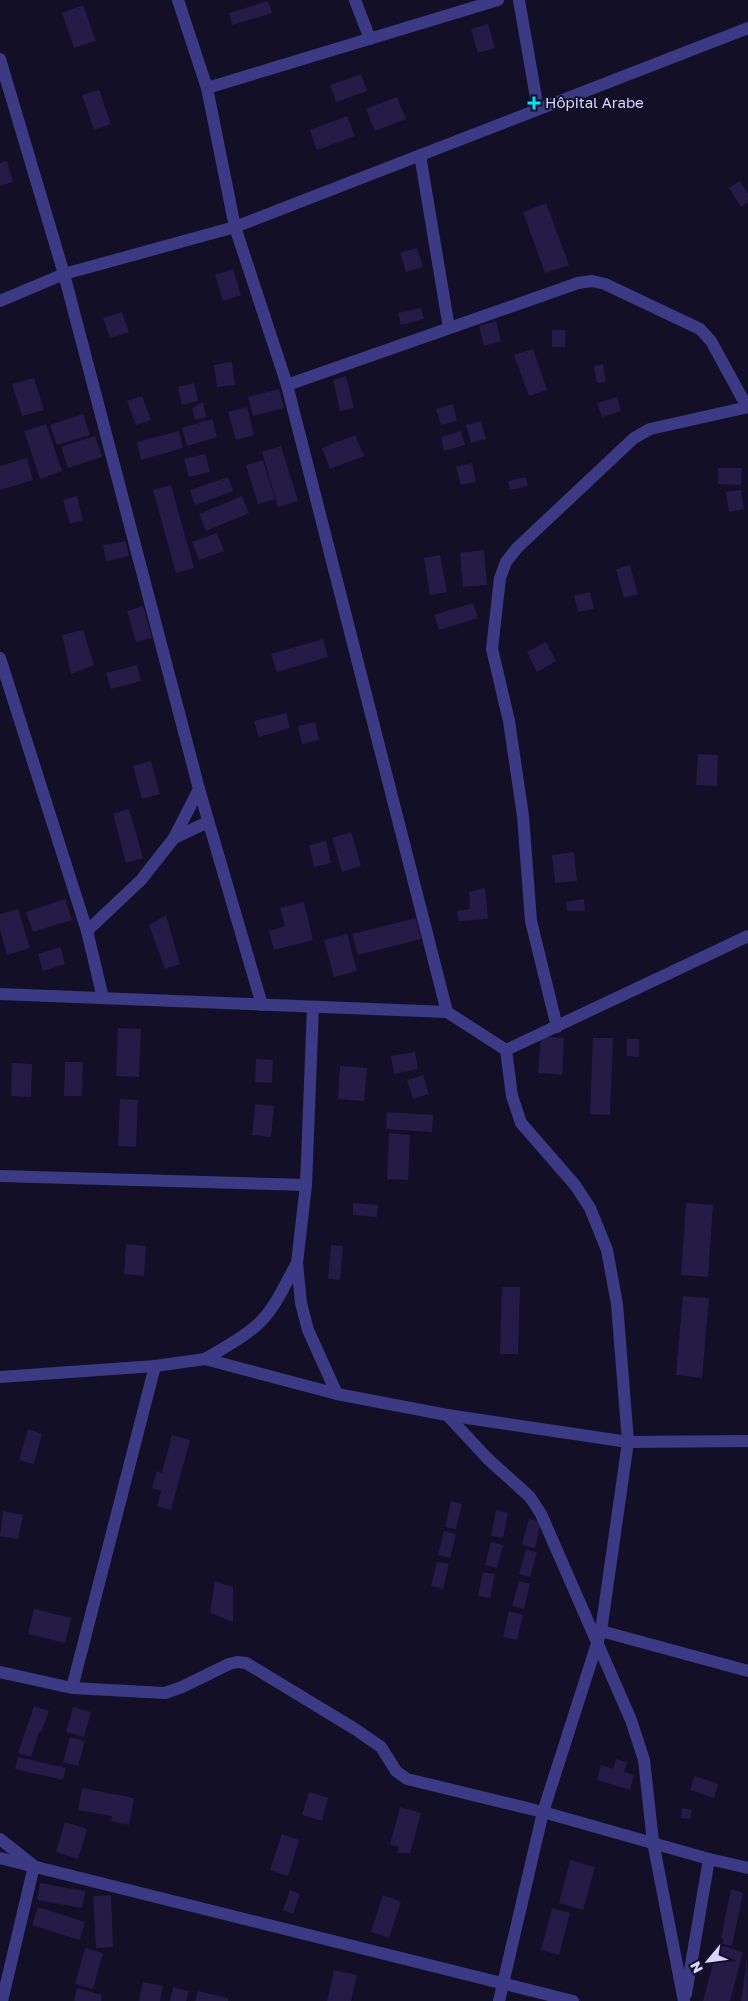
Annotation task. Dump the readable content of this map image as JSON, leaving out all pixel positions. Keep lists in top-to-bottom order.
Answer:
{
  "places": {
    "health": ["Hôpital Arabe"]
  },
  "north": "bottom left"
}
